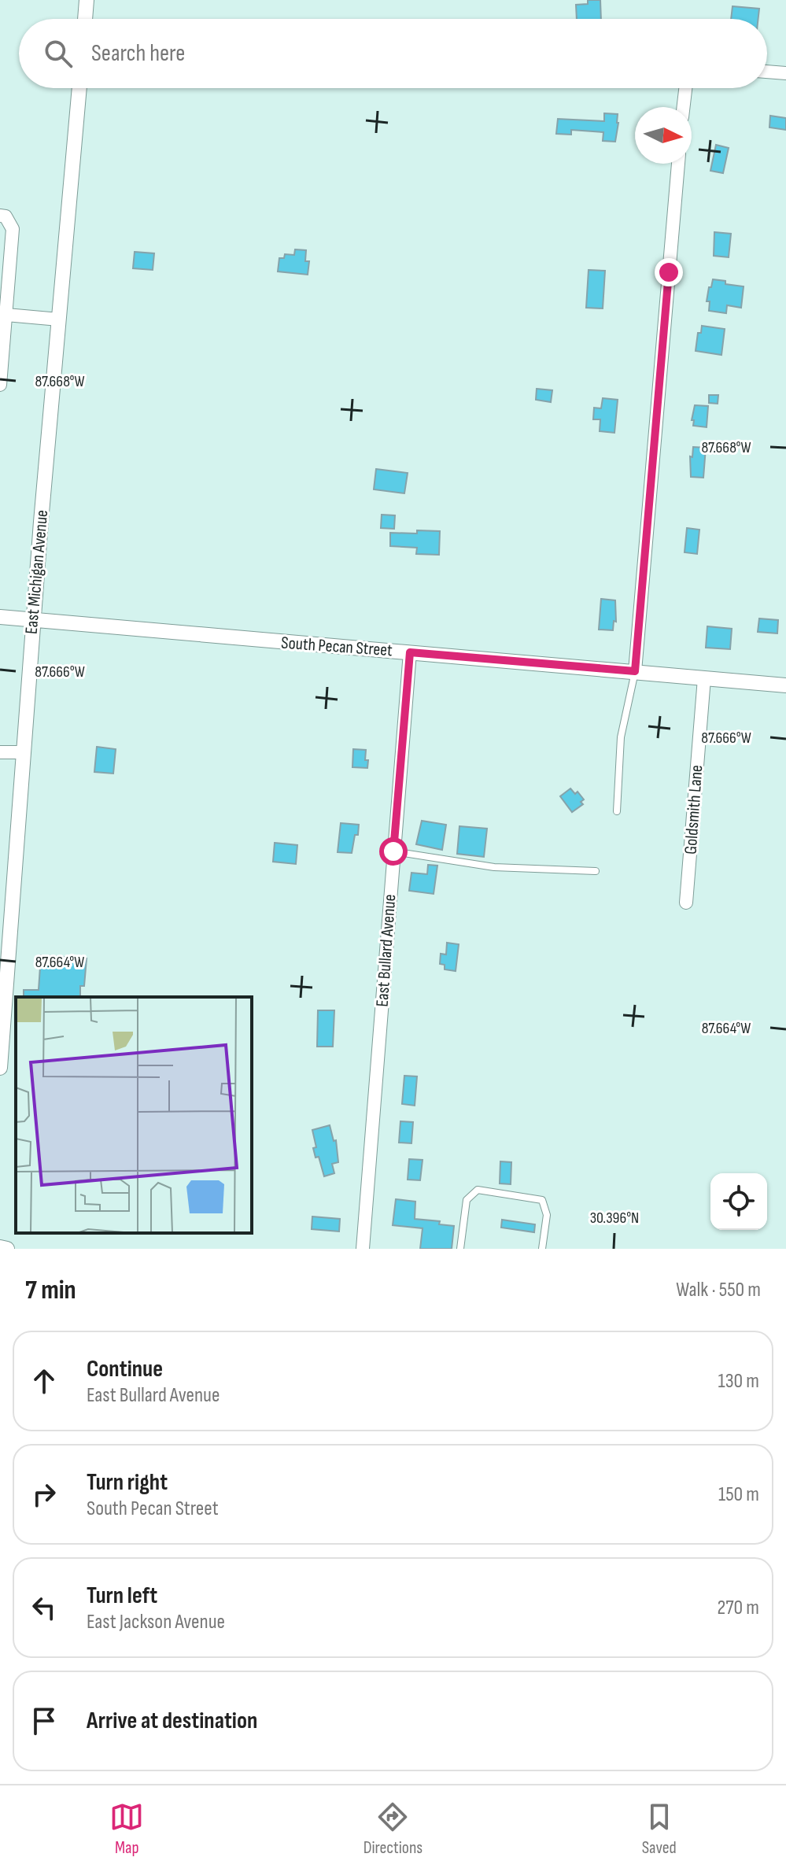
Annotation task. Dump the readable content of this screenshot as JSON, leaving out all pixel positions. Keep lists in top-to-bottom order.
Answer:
{
  "streets": {
    "street": [
      "East Michigan Avenue",
      "South Pecan Street",
      "Goldsmith Lane",
      "East Bullard Avenue"
    ]
  },
  "crossings": [
    ["East Michigan Avenue", "South Pecan Street"],
    ["South Pecan Street", "Goldsmith Lane"],
    ["South Pecan Street", "East Bullard Avenue"]
  ],
  "north": "right",
  "page": {
    "search": "Search here",
    "heading": ["7 min", "Walk · 550 m"],
    "list": [
      ["Continue", "East Bullard Avenue", "130 m"],
      ["Turn right", "South Pecan Street", "150 m"],
      ["Turn left", "East Jackson Avenue", "270 m"],
      "Arrive at destination"
    ],
    "nav": ["Map", "Directions", "Saved"]
  },
  "coordinates": [
    "87.668°W",
    "87.666°W",
    "87.664°W",
    "30.396°N"
  ]
}
